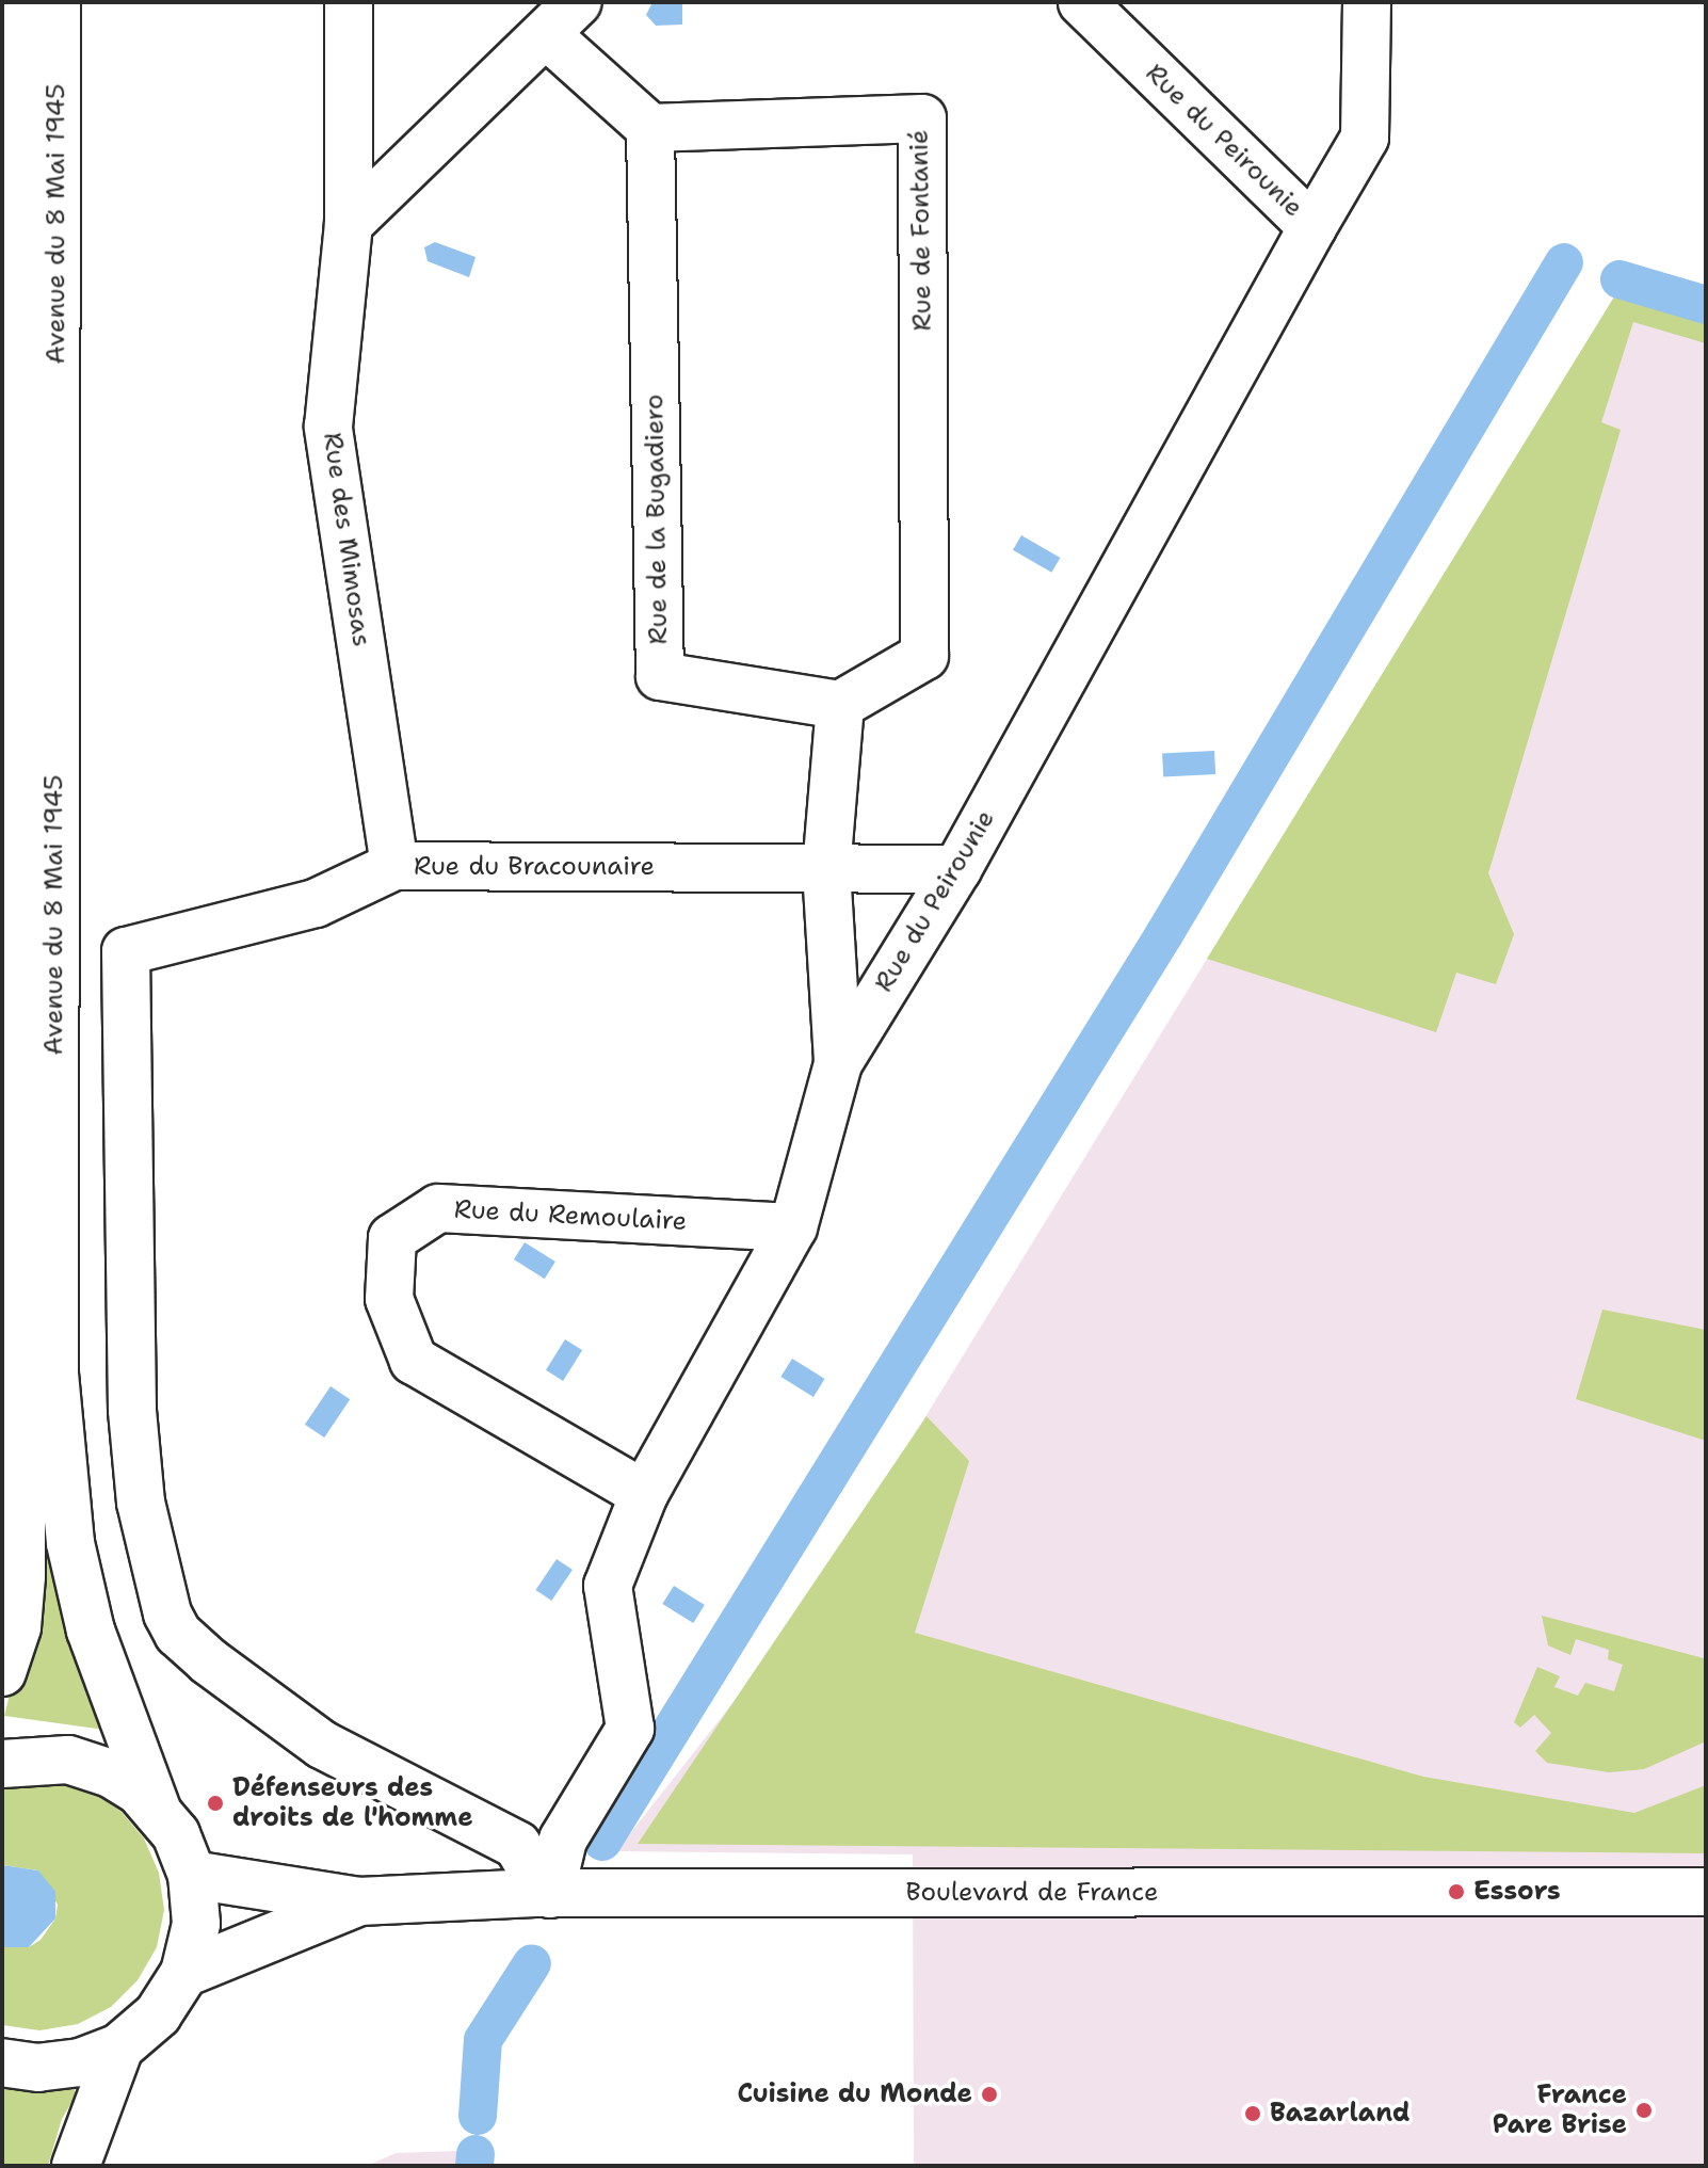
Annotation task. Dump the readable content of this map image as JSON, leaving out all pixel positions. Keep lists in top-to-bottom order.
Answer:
{
  "streets": {
    "street": [
      "Rue du Peirounie",
      "Avenue du 8 Mai 1945",
      "Rue de Fontanié",
      "Rue de la Bugadiero",
      "Rue des Mimosas",
      "Rue du Bracounaire",
      "Rue du Remoulaire",
      "Boulevard de France"
    ]
  },
  "crossings": [
    ["Rue du Peirounie", "Rue du Bracounaire"],
    ["Rue du Peirounie", "Rue du Remoulaire"],
    ["Rue du Peirounie", "Boulevard de France"],
    ["Rue de Fontanié", "Rue de la Bugadiero"],
    ["Rue des Mimosas", "Rue du Bracounaire"],
    ["Rue du Bracounaire", "Boulevard de France"]
  ],
  "places": [
    "Défenseurs des droits de l'homme",
    "Essors",
    "Cuisine du Monde",
    "France Pare Brise",
    "Bazarland"
  ]
}
